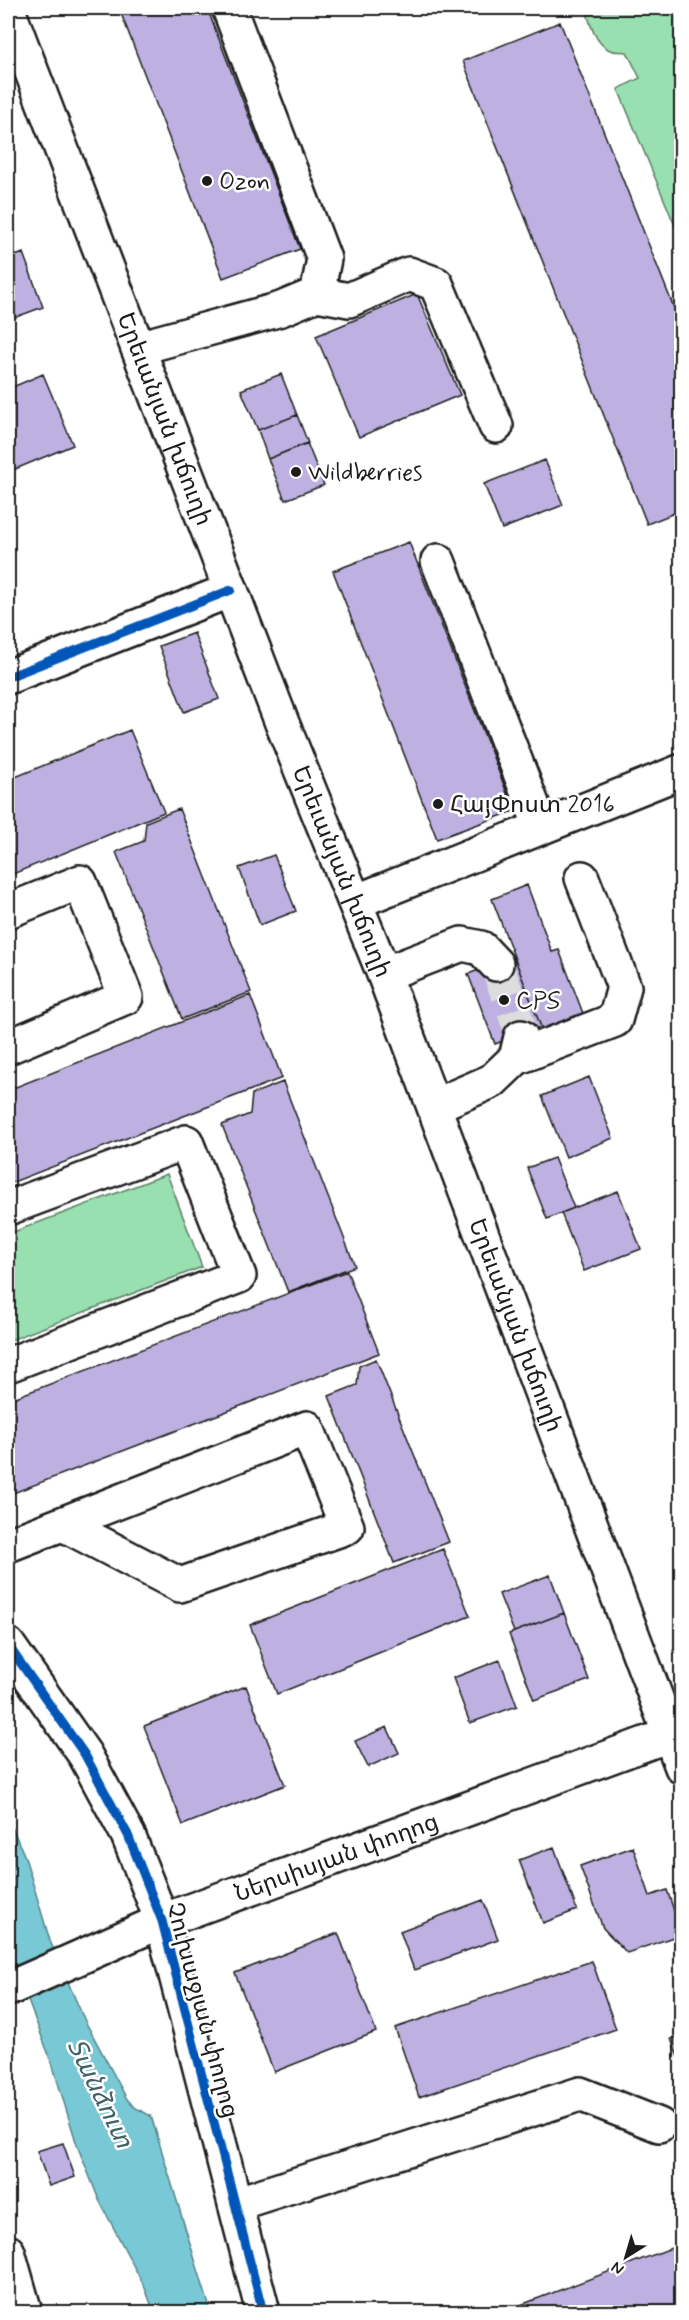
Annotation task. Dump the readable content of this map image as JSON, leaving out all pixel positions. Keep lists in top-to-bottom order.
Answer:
{
  "streets": {
    "main road": ["Երեւանյան խճուղի", "Ներսիսյան փողոց", "Չուխաջյան փողոց"]
  },
  "crossings": [
    ["Երեւանյան խճուղի", "Ներսիսյան փողոց"],
    ["Ներսիսյան փողոց", "Չուխաջյան փողոց"]
  ],
  "water": ["Տանձուտ"],
  "places": [
    "Ozon",
    "Wildberries",
    "ՀայՓոստ 2016",
    "CPS"
  ],
  "north": "bottom left"
}
